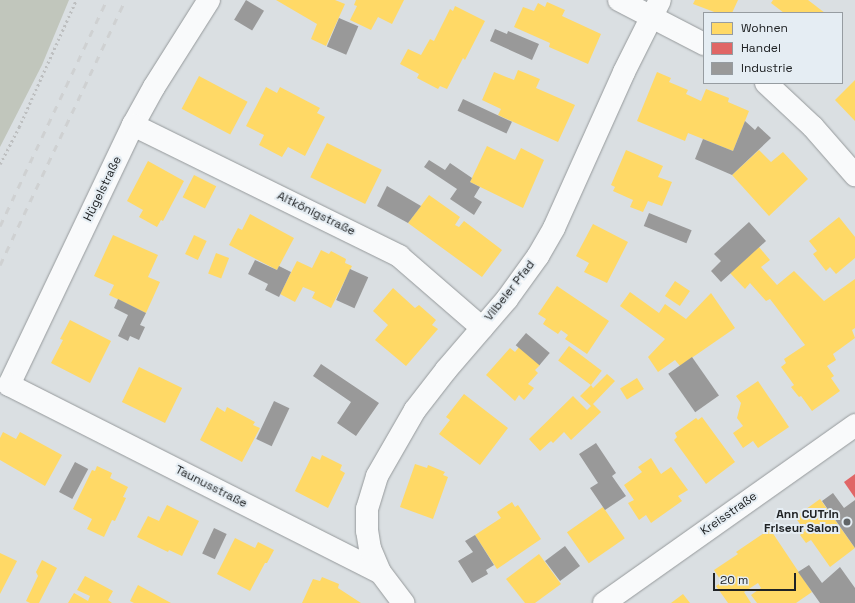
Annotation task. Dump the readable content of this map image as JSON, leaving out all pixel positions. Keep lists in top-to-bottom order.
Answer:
{
  "streets": {
    "street": [
      "Hügelstraße",
      "Altkönigstraße",
      "Vilbeler Pfad",
      "Taunusstraße",
      "Kreisstraße"
    ]
  },
  "crossings": [
    ["Hügelstraße", "Altkönigstraße"],
    ["Hügelstraße", "Taunusstraße"],
    ["Altkönigstraße", "Vilbeler Pfad"],
    ["Vilbeler Pfad", "Taunusstraße"]
  ],
  "places": ["Ann CUTrin Friseur Salon"],
  "legend": ["Wohnen", "Handel", "Industrie"],
  "scale_bar": "20 m"
}
